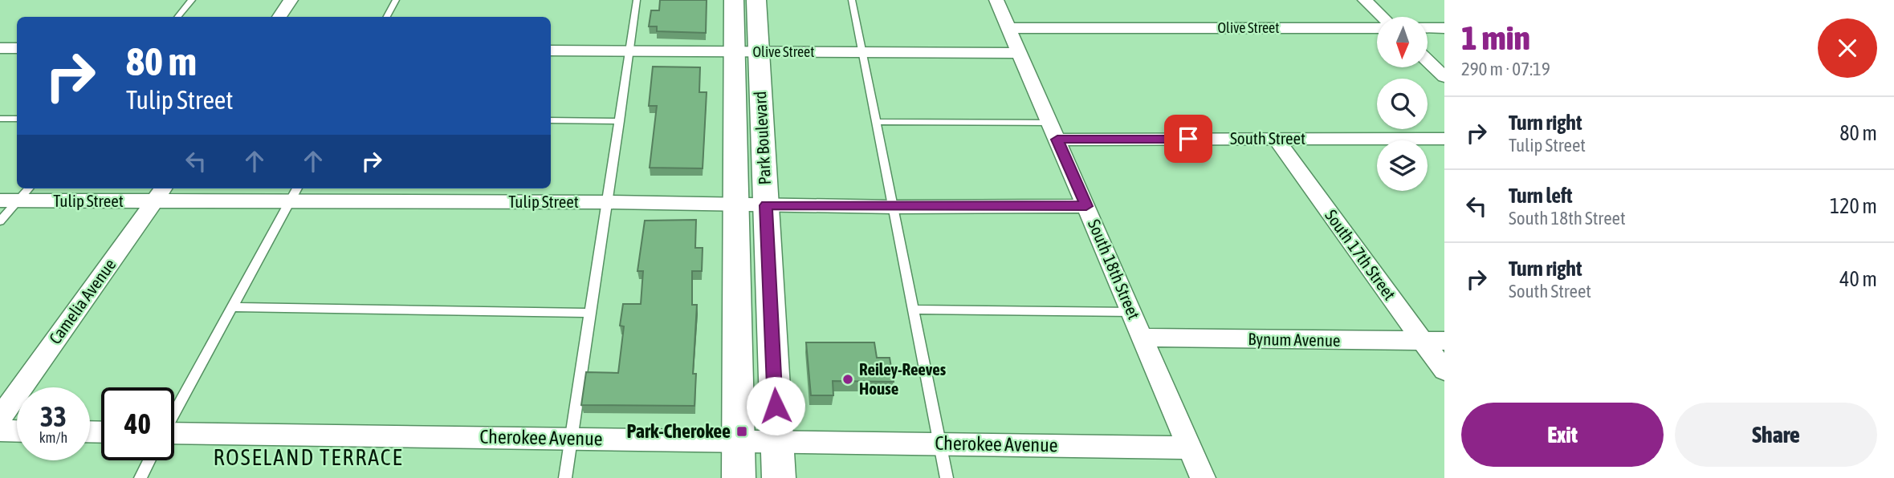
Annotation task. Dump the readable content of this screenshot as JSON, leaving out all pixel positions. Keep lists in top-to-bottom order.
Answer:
{
  "streets": {
    "street": [
      "Olive Street",
      "Park Boulevard",
      "South Street",
      "Tulip Street",
      "South 17th Street",
      "South 18th Street",
      "Camelia Avenue",
      "Bynum Avenue",
      "Cherokee Avenue"
    ]
  },
  "crossings": [
    ["Olive Street", "Park Boulevard"],
    ["Olive Street", "South 18th Street"],
    ["Park Boulevard", "Tulip Street"],
    ["Park Boulevard", "Cherokee Avenue"],
    ["South Street", "South 17th Street"],
    ["South Street", "South 18th Street"],
    ["Tulip Street", "South 18th Street"],
    ["Tulip Street", "Camelia Avenue"],
    ["South 17th Street", "Bynum Avenue"],
    ["South 18th Street", "Bynum Avenue"],
    ["South 18th Street", "Cherokee Avenue"]
  ],
  "districts": ["ROSELAND TERRACE"],
  "places": {
    "other": ["Reiley-Reeves House"],
    "transit": ["Park-Cherokee"]
  },
  "north": "bottom",
  "page": {
    "heading": ["1 min", "290 m · 07:19"],
    "turn": ["80 m", "Tulip Street"],
    "list": [
      {
        "name": "Turn right",
        "note": "Tulip Street",
        "value": "80 m"
      },
      {
        "name": "Turn left",
        "note": "South 18th Street",
        "value": "120 m"
      },
      {
        "name": "Turn right",
        "note": "South Street",
        "value": "40 m"
      }
    ],
    "speed": "33 km/h",
    "limit": "40",
    "buttons": ["Exit", "Share"]
  }
}
